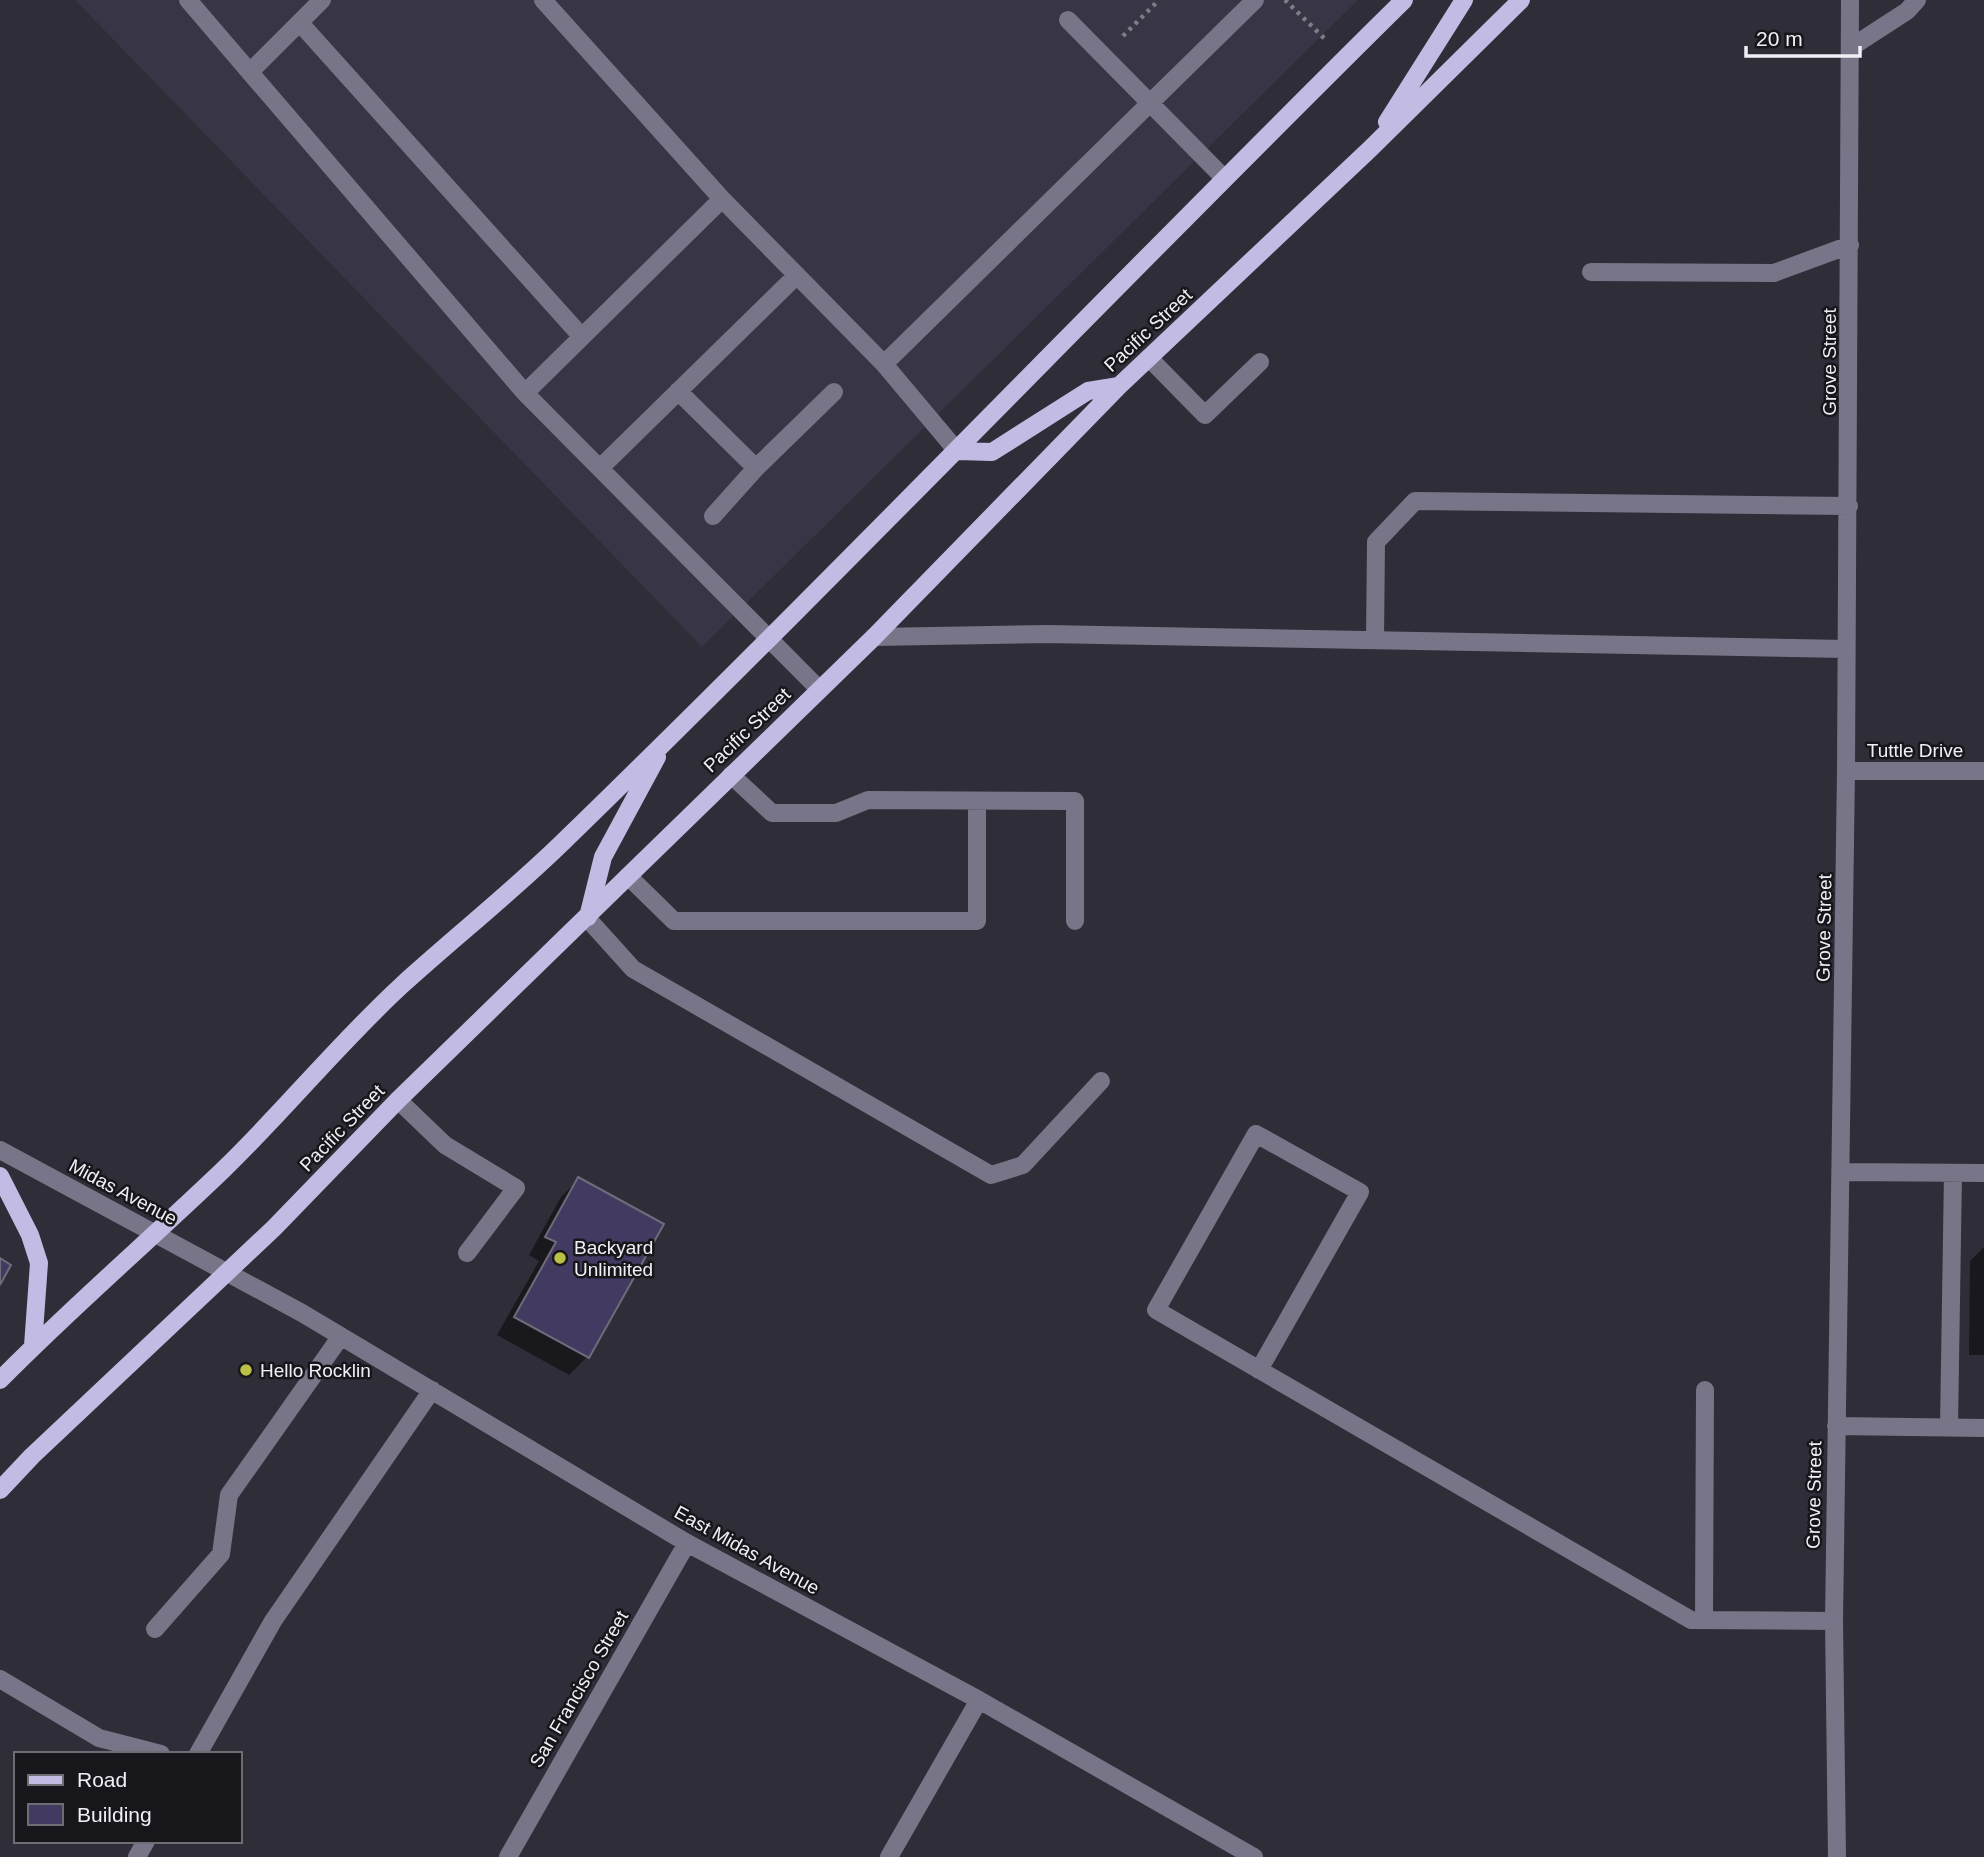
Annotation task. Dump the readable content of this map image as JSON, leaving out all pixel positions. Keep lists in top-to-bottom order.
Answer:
{
  "streets": {
    "main road": ["Pacific Street"],
    "street": [
      "Grove Street",
      "Tuttle Drive",
      "Midas Avenue",
      "East Midas Avenue",
      "San Francisco Street"
    ]
  },
  "crossings": [
    ["Pacific Street", "Midas Avenue"],
    ["Pacific Street", "East Midas Avenue"],
    ["Grove Street", "Tuttle Drive"],
    ["Midas Avenue", "East Midas Avenue"],
    ["East Midas Avenue", "San Francisco Street"]
  ],
  "places": ["Backyard Unlimited", "Hello Rocklin"],
  "legend": ["Road", "Building"],
  "scale_bar": "20 m"
}
